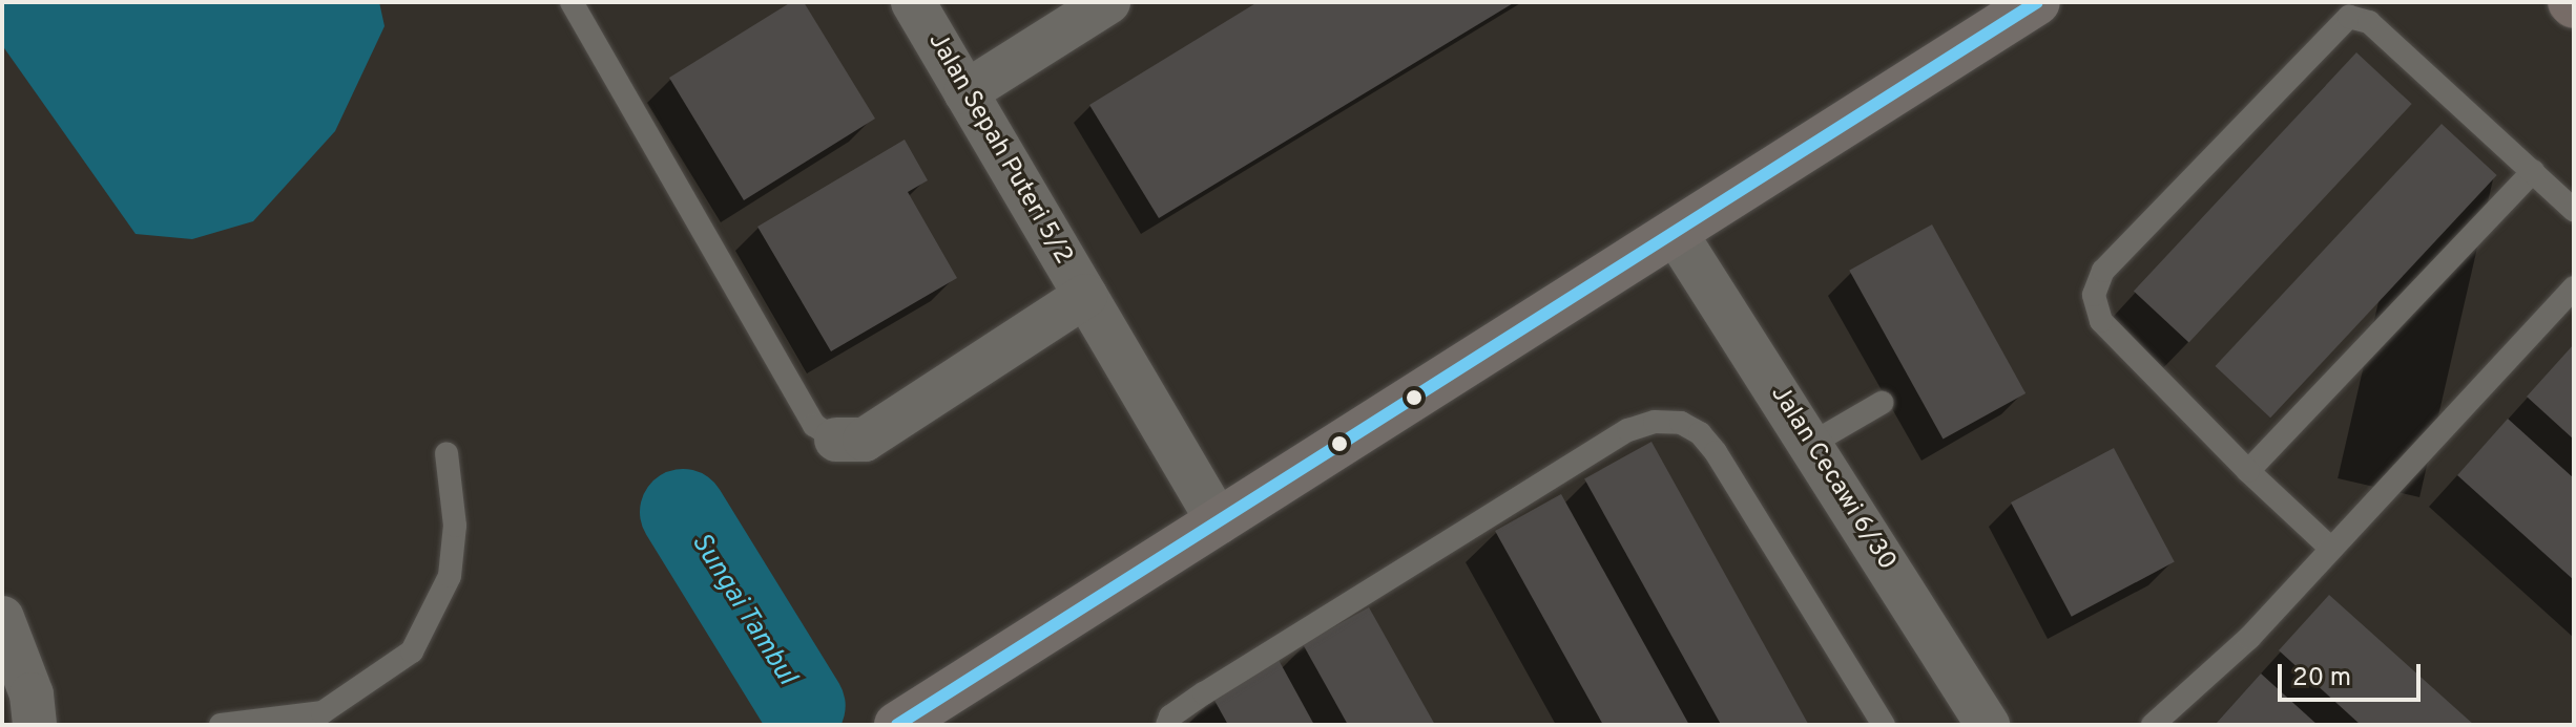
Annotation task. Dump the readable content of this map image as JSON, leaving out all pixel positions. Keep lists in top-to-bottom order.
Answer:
{
  "streets": {
    "street": ["Jalan Sepah Puteri 5/2", "Jalan Cecawi 6/30"]
  },
  "water": ["Sungai Tambul"],
  "scale_bar": "20 m"
}
